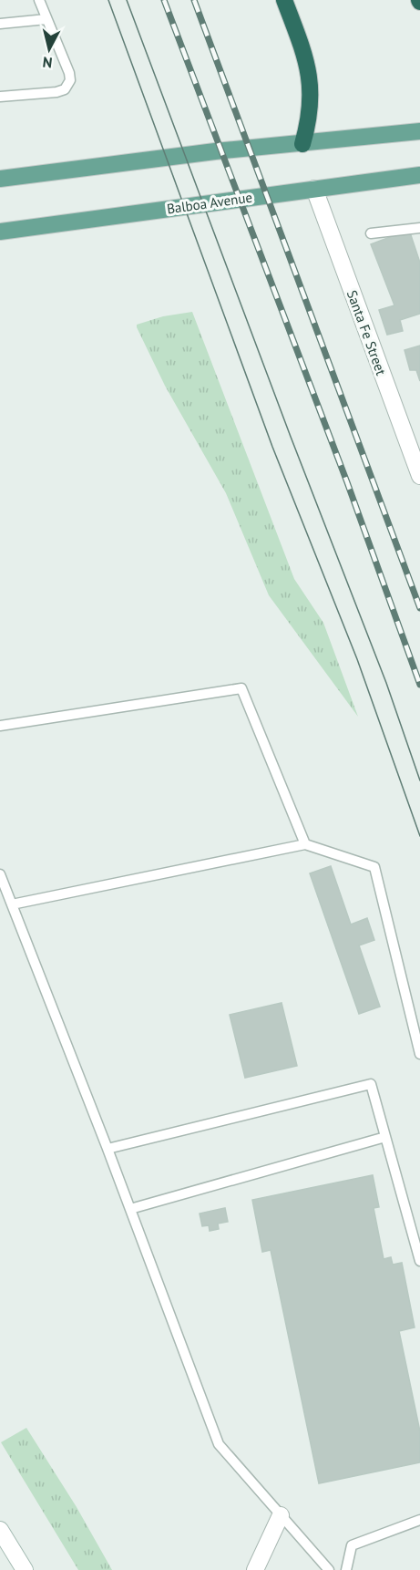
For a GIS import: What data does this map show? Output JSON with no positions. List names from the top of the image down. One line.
{"streets":{"main road":["Balboa Avenue"],"street":["Santa Fe Street"]},"crossings":[["Balboa Avenue","Santa Fe Street"]],"north":"bottom"}
